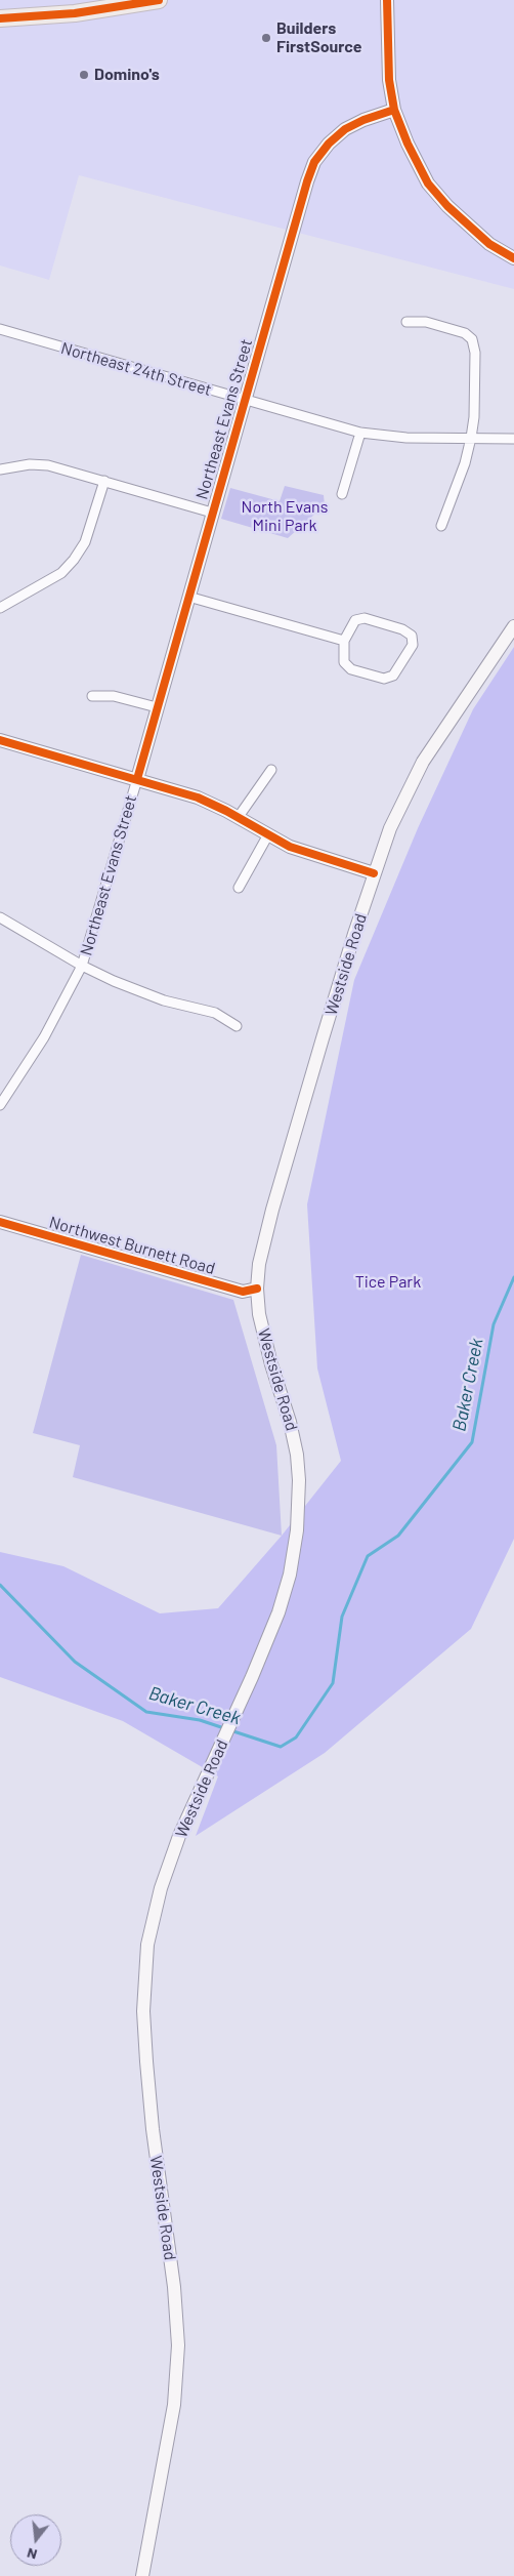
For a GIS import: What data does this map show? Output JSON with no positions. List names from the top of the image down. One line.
{"streets":{"main road":["Northeast Evans Street","Westside Road","Northwest Burnett Road"],"street":["Northeast 24th Street"]},"crossings":[["Northeast 24th Street","Northeast Evans Street"],["Westside Road","Northwest Burnett Road"]],"water":["Baker Creek"],"parks":["North Evans Mini Park","Tice Park"],"places":["Builders FirstSource","Domino's"],"north":"bottom"}
